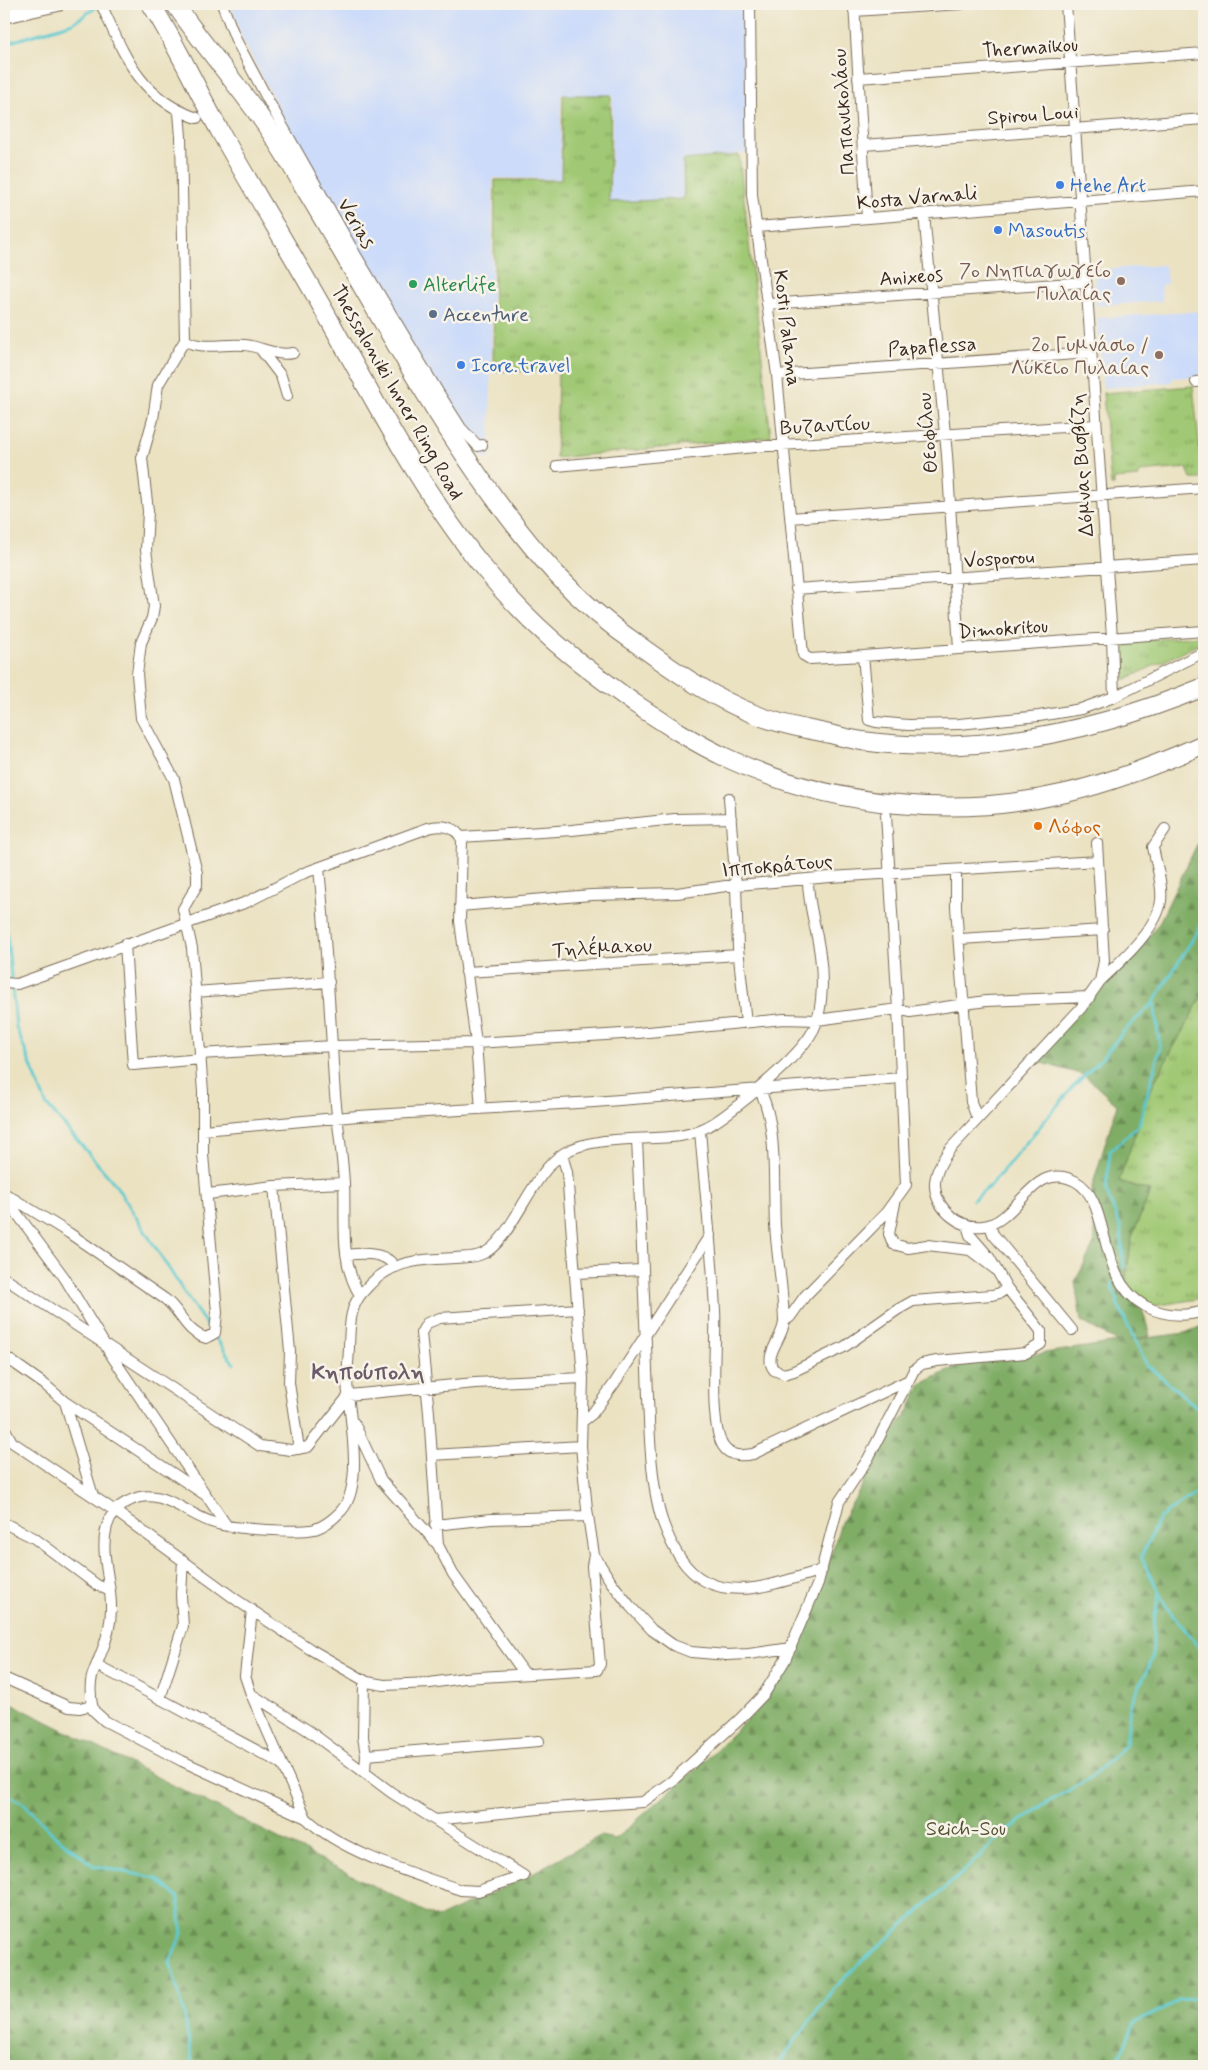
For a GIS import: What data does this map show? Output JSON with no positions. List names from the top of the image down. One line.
{"streets":{"highway":["Thessaloniki Inner Ring Road"],"street":["Thermaikou","Παπανικολάου","Spirou Loui","Kosta Varnali","Verias","Anixeos","Kosti Palama","Papaflessa","Βυζαντίου","Θεοφίλου","Δόμνας Βισβίζη","Vosporou","Dimokritou","Ιπποκράτους","Τηλέμαχου"]},"crossings":[["Thermaikou","Παπανικολάου"],["Thermaikou","Δόμνας Βισβίζη"],["Παπανικολάου","Spirou Loui"],["Παπανικολάου","Kosta Varnali"],["Spirou Loui","Δόμνας Βισβίζη"],["Kosta Varnali","Kosti Palama"],["Kosta Varnali","Θεοφίλου"],["Kosta Varnali","Δόμνας Βισβίζη"],["Anixeos","Kosti Palama"],["Anixeos","Θεοφίλου"],["Anixeos","Δόμνας Βισβίζη"],["Kosti Palama","Papaflessa"],["Kosti Palama","Βυζαντίου"],["Kosti Palama","Vosporou"],["Kosti Palama","Dimokritou"],["Papaflessa","Θεοφίλου"],["Papaflessa","Δόμνας Βισβίζη"],["Βυζαντίου","Θεοφίλου"],["Βυζαντίου","Δόμνας Βισβίζη"],["Θεοφίλου","Vosporou"],["Θεοφίλου","Dimokritou"],["Δόμνας Βισβίζη","Vosporou"],["Δόμνας Βισβίζη","Dimokritou"]],"districts":["Κηπούπολη"],"parks":["Seich-Sou"],"places":["Hehe Art","Masoutis","7ο Νηπιαγωγείο Πυλαίας","Alterlife","Accenture","2o Γυμνάσιο / Λύκειο Πυλαίας","Icore.travel","Λόφος"]}
